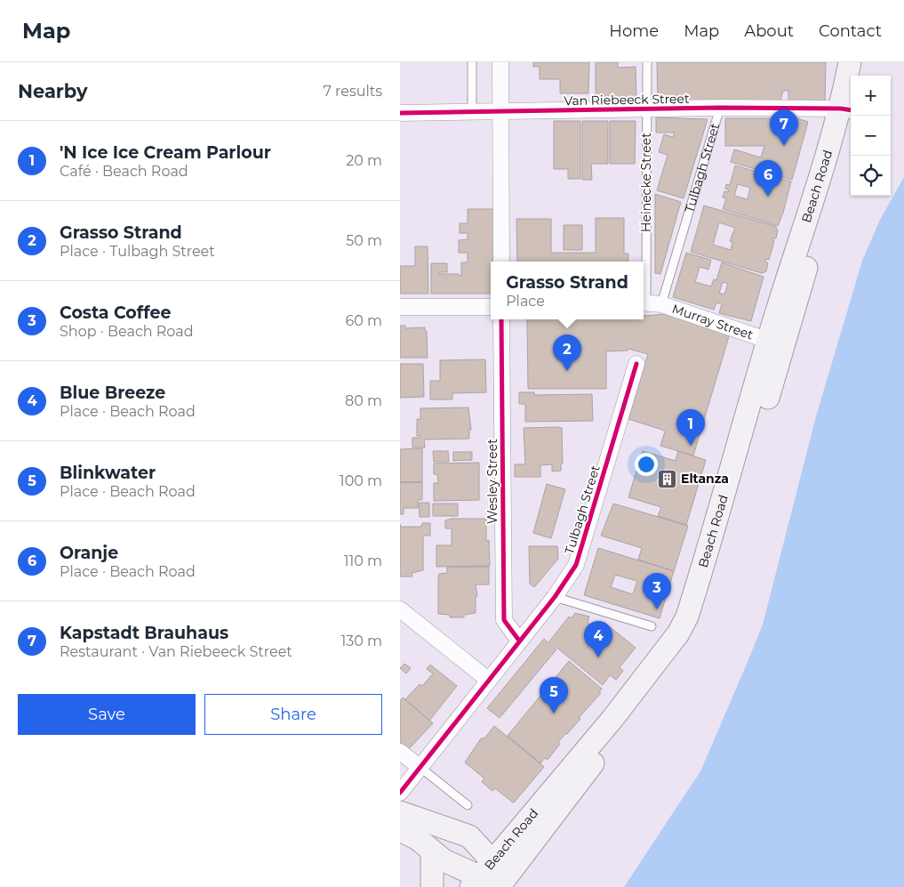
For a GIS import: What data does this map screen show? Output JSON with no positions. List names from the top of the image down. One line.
{"streets":{"main road":["Beach Road"],"street":["Van Riebeeck Street","Tulbagh Street","Murray Street","Wesley Street"],"lane":["Heinecke Street"]},"crossings":[["Van Riebeeck Street","Tulbagh Street"],["Van Riebeeck Street","Heinecke Street"],["Van Riebeeck Street","Beach Road"],["Tulbagh Street","Heinecke Street"],["Tulbagh Street","Murray Street"],["Tulbagh Street","Wesley Street"],["Heinecke Street","Murray Street"],["Beach Road","Murray Street"]],"places":{"building":["Eltanza"]},"page":{"header":"Map","nav":["Home","Map","About","Contact"],"heading":["Nearby","7 results"],"map_buttons":["+","−"],"pins":["7","6","2","1","3","4","5"],"list":[{"mark":"1","name":"'N Ice Ice Cream Parlour","note":"Café · Beach Road","value":"20 m"},{"mark":"2","name":"Grasso Strand","note":"Place · Tulbagh Street","value":"50 m"},{"mark":"3","name":"Costa Coffee","note":"Shop · Beach Road","value":"60 m"},{"mark":"4","name":"Blue Breeze","note":"Place · Beach Road","value":"80 m"},{"mark":"5","name":"Blinkwater","note":"Place · Beach Road","value":"100 m"},{"mark":"6","name":"Oranje","note":"Place · Beach Road","value":"110 m"},{"mark":"7","name":"Kapstadt Brauhaus","note":"Restaurant · Van Riebeeck Street","value":"130 m"}],"popup":["Grasso Strand","Place"],"buttons":["Save","Share"]}}
